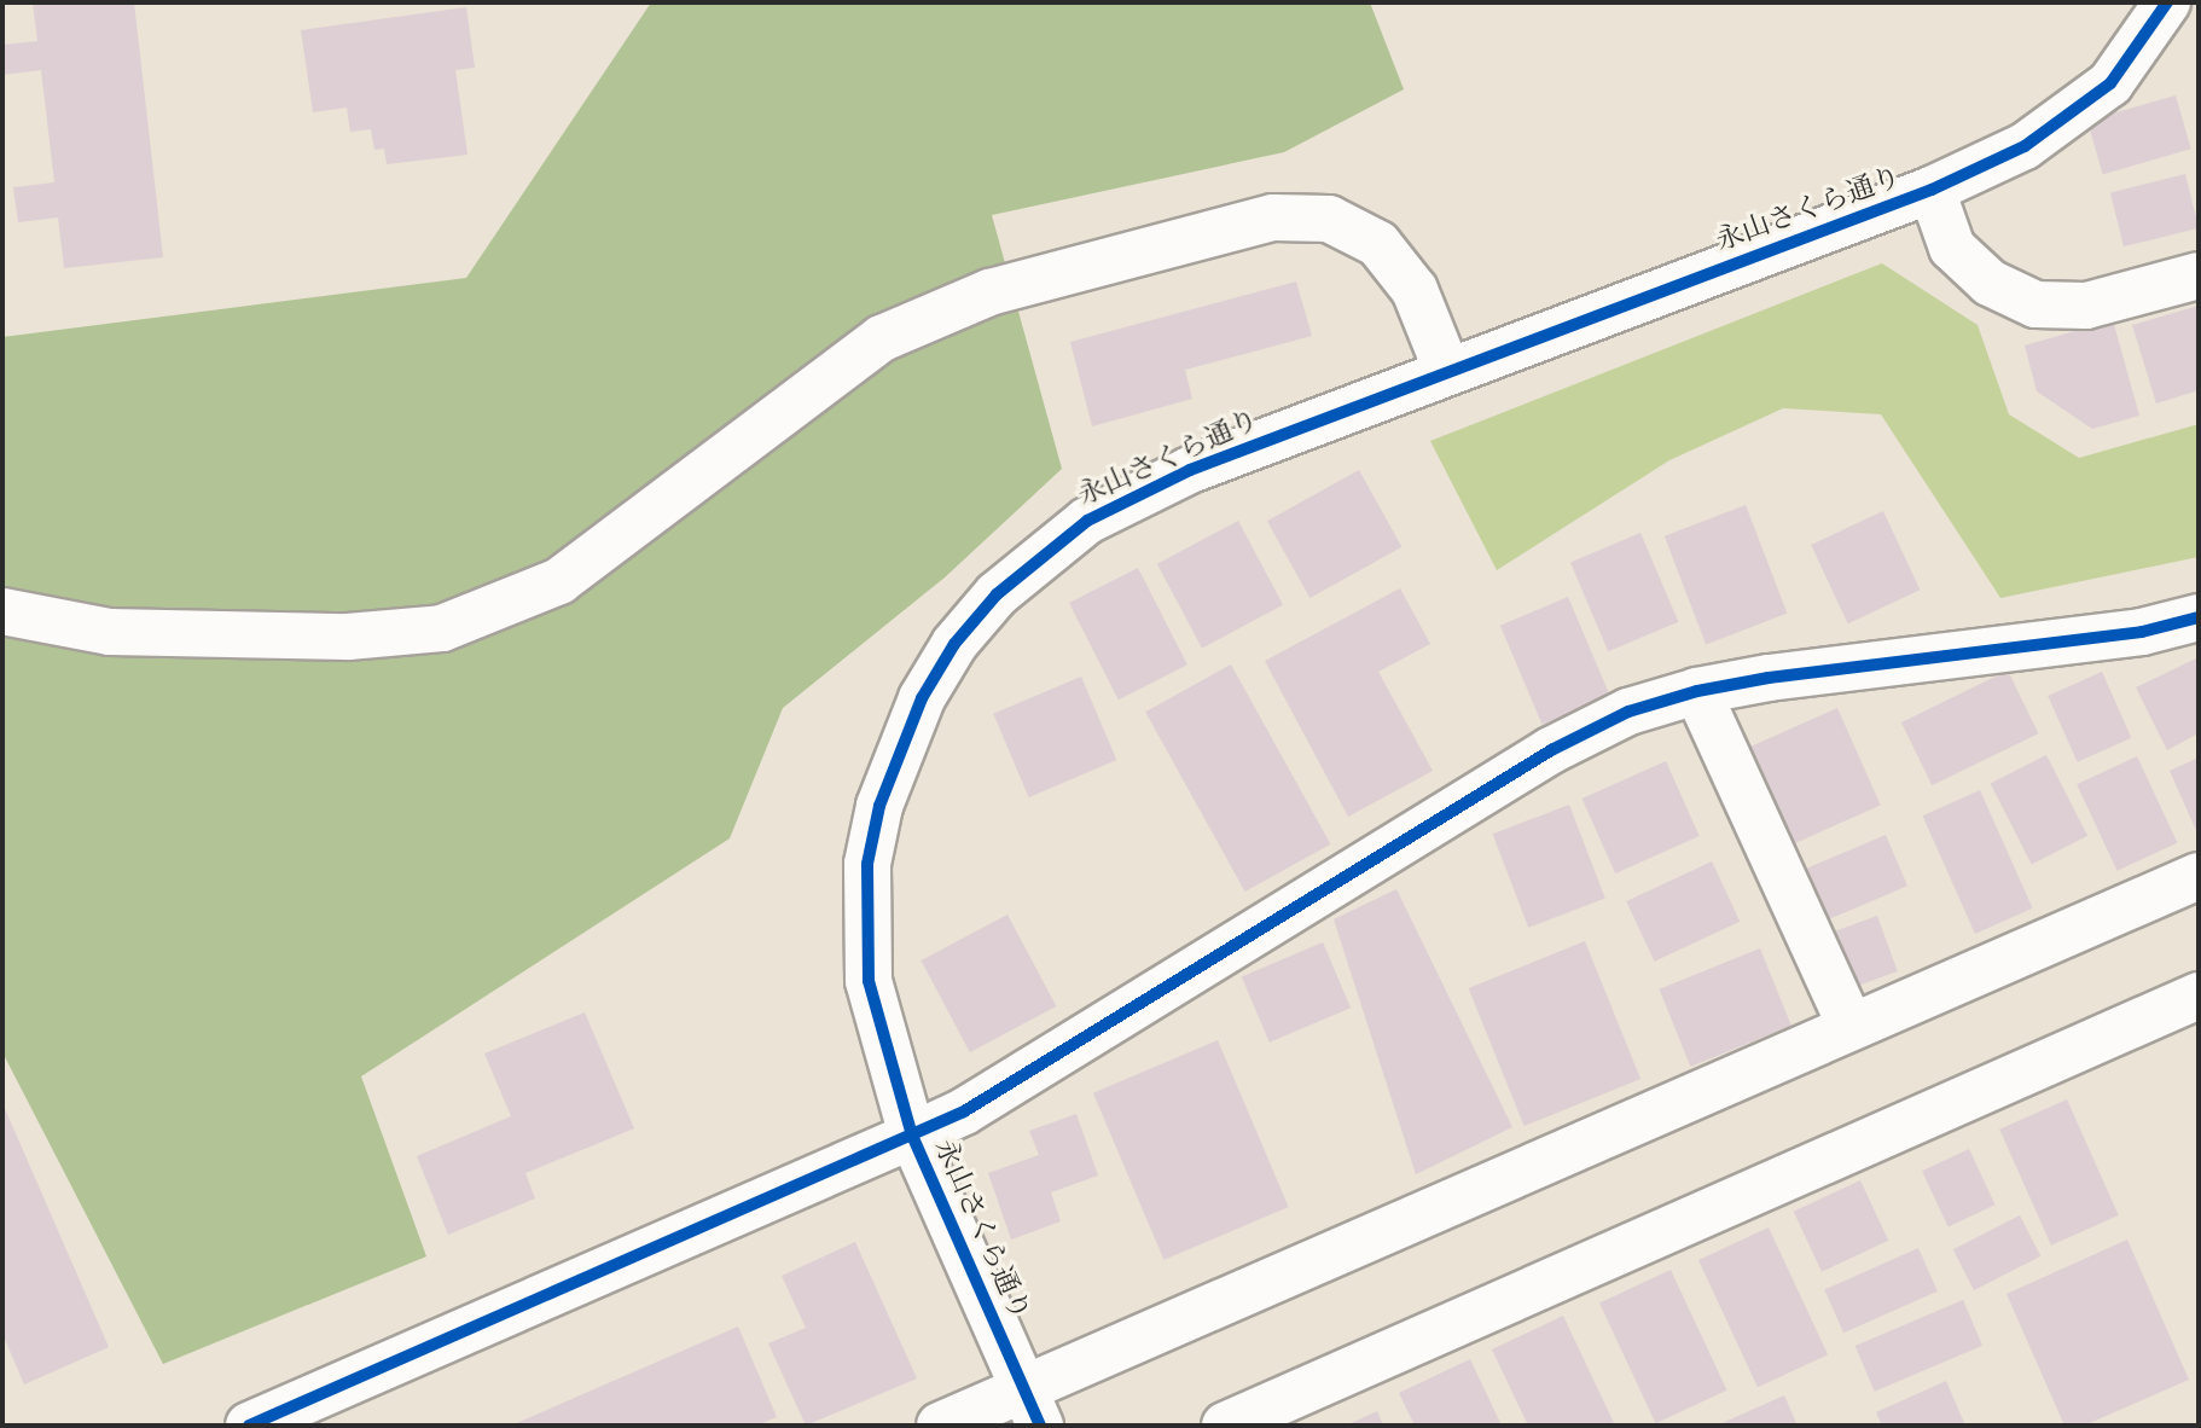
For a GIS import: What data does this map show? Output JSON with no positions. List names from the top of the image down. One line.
{"streets":{"street":["永山さくら通り"]}}
